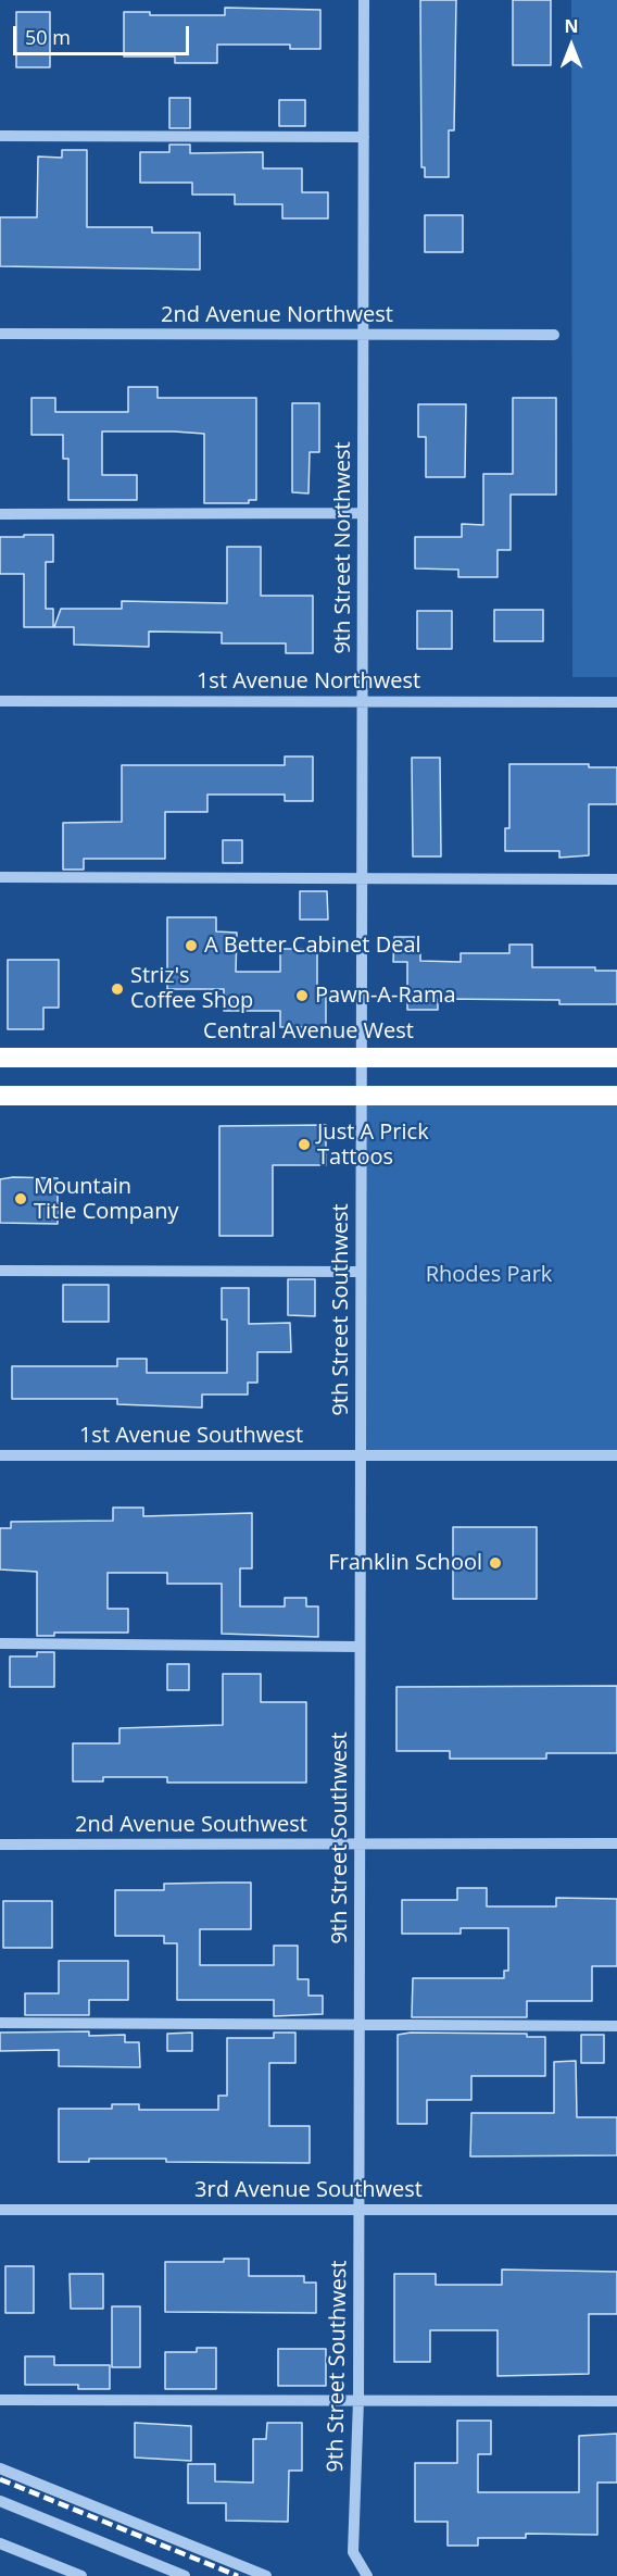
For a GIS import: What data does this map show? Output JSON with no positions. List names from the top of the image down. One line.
{"streets":{"highway":["Central Avenue West"],"street":["2nd Avenue Northwest","9th Street Northwest","1st Avenue Northwest","9th Street Southwest","1st Avenue Southwest","2nd Avenue Southwest","3rd Avenue Southwest"]},"crossings":[["2nd Avenue Northwest","9th Street Northwest"],["9th Street Northwest","1st Avenue Northwest"],["9th Street Northwest","Central Avenue West"],["9th Street Northwest","9th Street Southwest"],["9th Street Southwest","1st Avenue Southwest"],["9th Street Southwest","2nd Avenue Southwest"],["9th Street Southwest","3rd Avenue Southwest"]],"parks":["Rhodes Park"],"places":["A Better Cabinet Deal","Striz's Coffee Shop","Pawn-A-Rama","Just A Prick Tattoos","Mountain Title Company","Franklin School"],"scale_bar":"50 m","north":"top"}
